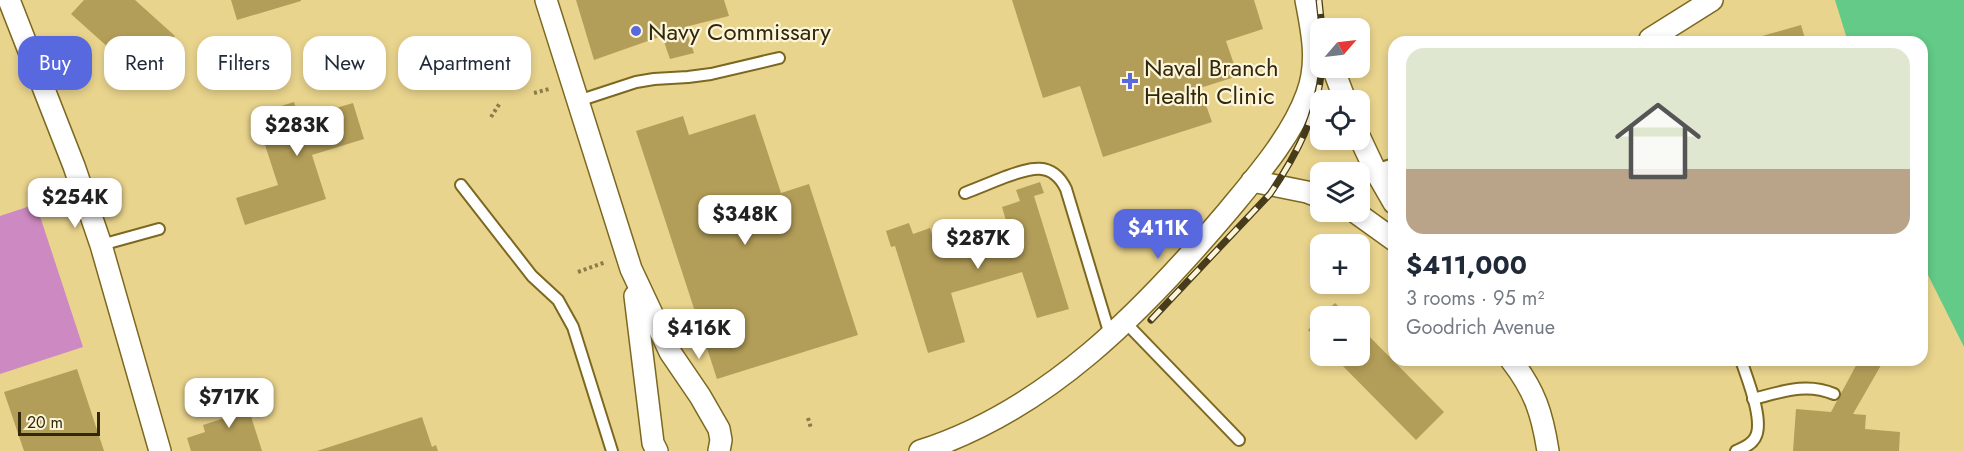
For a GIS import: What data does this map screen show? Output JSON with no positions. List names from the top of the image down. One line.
{"places":{"other":["Navy Commissary"],"health":["Naval Branch Health Clinic"]},"scale_bar":"20 m","north":"top right","page":{"map_buttons":["+","−"],"chip":["Buy","Rent","Filters","New","Apartment"],"list":[{"name":"$411,000","note":"3 rooms · 95 m² · Goodrich Avenue"}],"price":["$283K","$254K","$348K","$411K","$287K","$416K","$717K"],"scale":"20 m"}}
